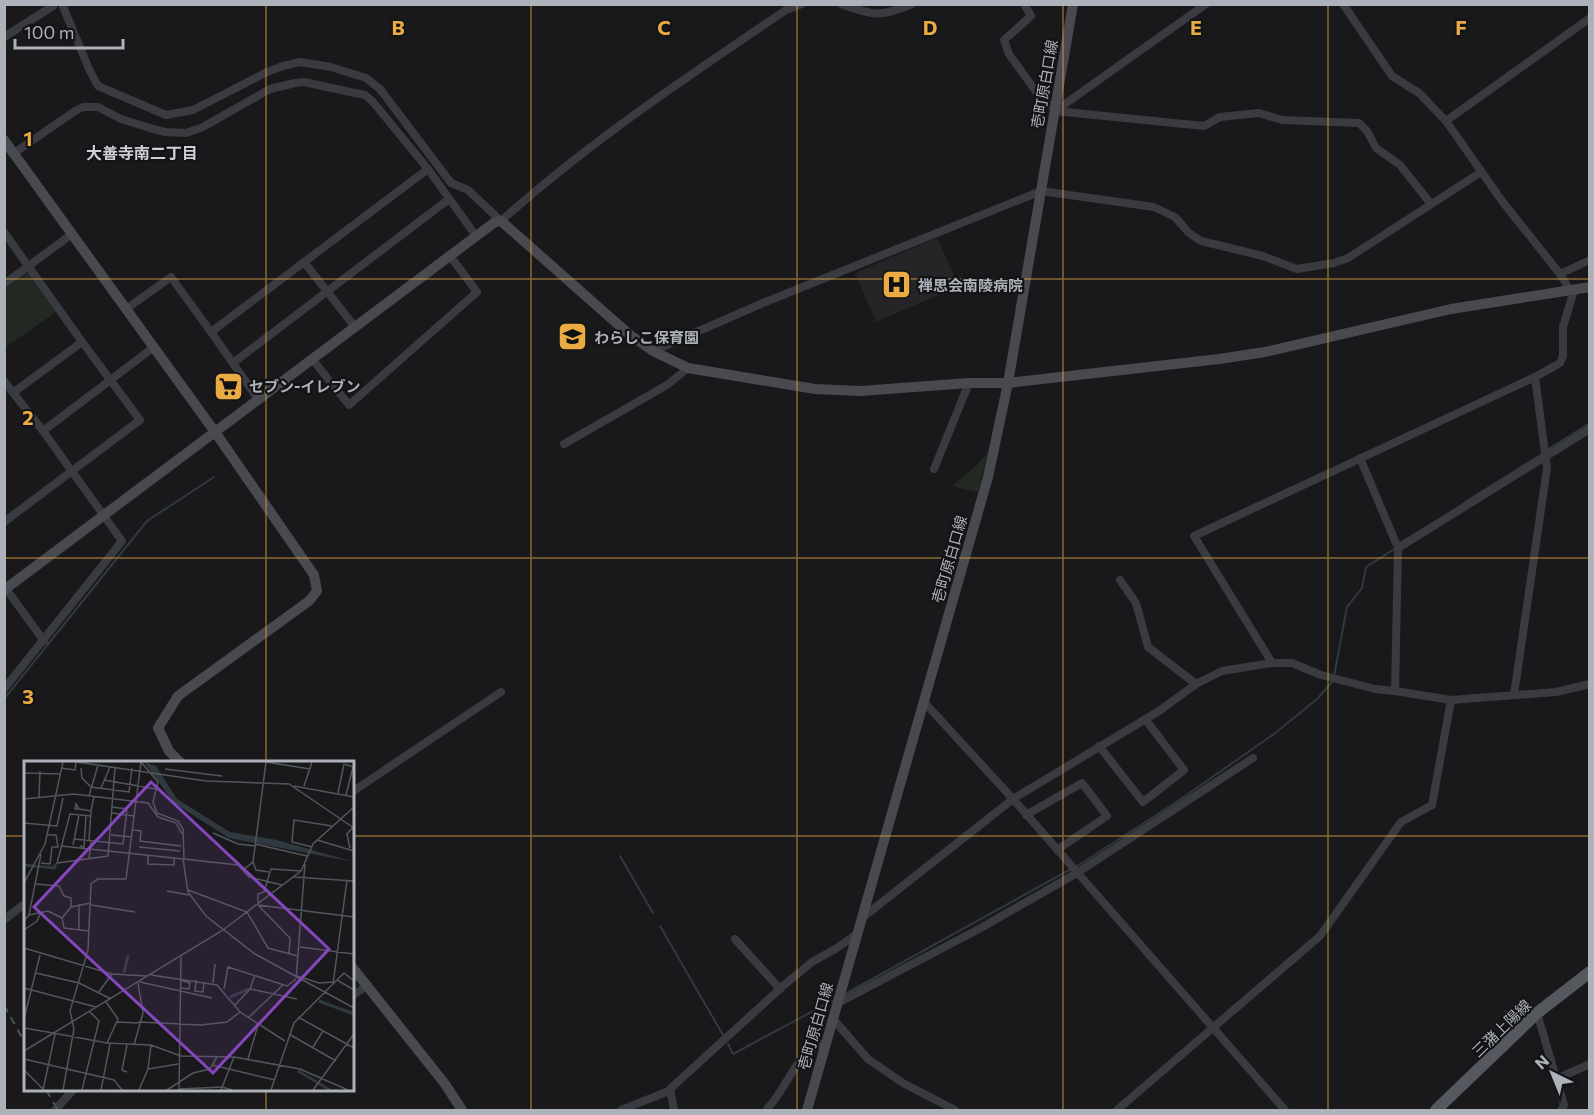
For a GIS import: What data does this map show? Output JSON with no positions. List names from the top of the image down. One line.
{"streets":{"main road":["三潴上陽線"],"street":["壱町原白口線"]},"districts":["大善寺南二丁目"],"places":{"hospital":["禅思会南陵病院"],"school or university":["わらしこ保育園"],"supermarket":["セブン-イレブン"]},"scale_bar":"100 m","north":"top left","grid":{"columns":["B","C","D","E","F"],"rows":["1","2","3"]}}
